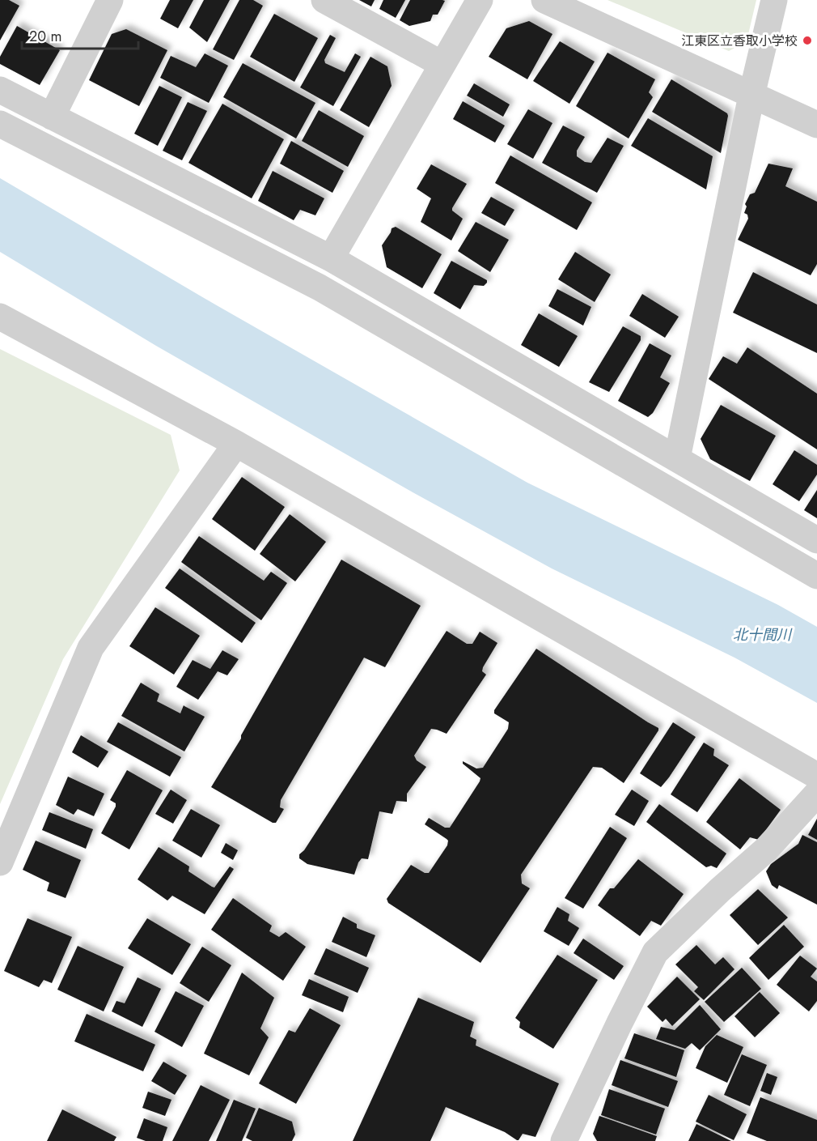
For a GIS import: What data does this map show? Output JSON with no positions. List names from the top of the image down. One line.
{"water":["北十間川"],"places":["江東区立香取小学校"],"scale_bar":"20 m"}
